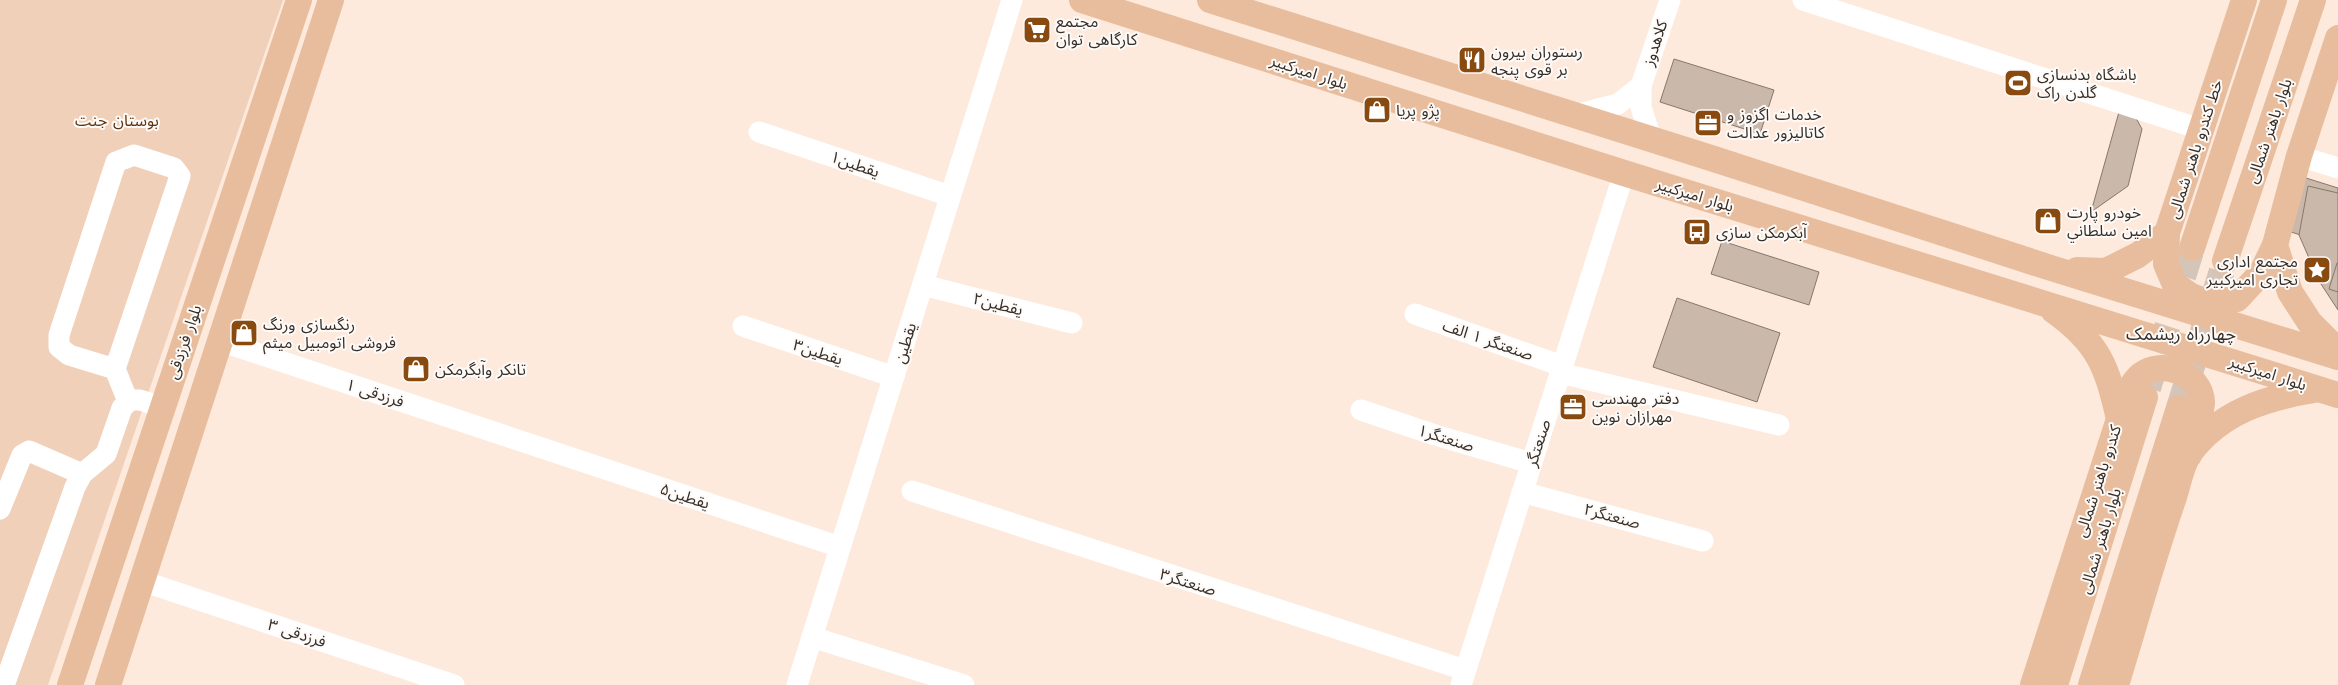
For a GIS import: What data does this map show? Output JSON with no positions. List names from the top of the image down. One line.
{"streets":{"main road":["بلوار امیرکبیر","بلوار باهنر شمالی","خط کندرو باهنر شمالی","بلوار فرزدقی","کندرو باهنر شمالی"],"street":["کلاهدوز","یقطین۱","یقطین۲","صنعتگر ۱ الف","یقطین","یقطین۳","فرزدقی ۱","صنعتگر۱","صنعتگر","یقطین۵","صنعتگر۲","صنعتگر۳","فرزدقی ۳"]},"crossings":[["بلوار امیرکبیر","صنعتگر"],["بلوار امیرکبیر","کندرو باهنر شمالی"],["یقطین۱","یقطین"],["یقطین۲","یقطین"],["صنعتگر ۱ الف","صنعتگر"],["بلوار فرزدقی","فرزدقی ۱"],["بلوار فرزدقی","فرزدقی ۳"],["یقطین","یقطین۳"],["یقطین","یقطین۵"],["فرزدقی ۱","یقطین۵"],["صنعتگر۱","صنعتگر"],["صنعتگر","صنعتگر۲"],["صنعتگر","صنعتگر۳"]],"districts":["چهارراه ریشمک"],"parks":["بوستان جنت"],"places":{"supermarket":["مجتمع کارگاهی توان"],"restaurant":["رستوران بیرون بر قوی پنجه"],"sports":["باشگاه بدنسازی گلدن راک"],"shop":["پژو پریا","خودرو پارت امين سلطاني","رنگسازی ورنگ فروشی اتومبیل میثم","تانکر وآبگرمکن"],"office":["خدمات اگزوز و کاتالیزور عدالت","دفتر مهندسی مهرازان نوین"],"bus stop":["آبکرمکن سازی"],"place":["مجتمع اداری تجاری امیرکبیر"]}}
